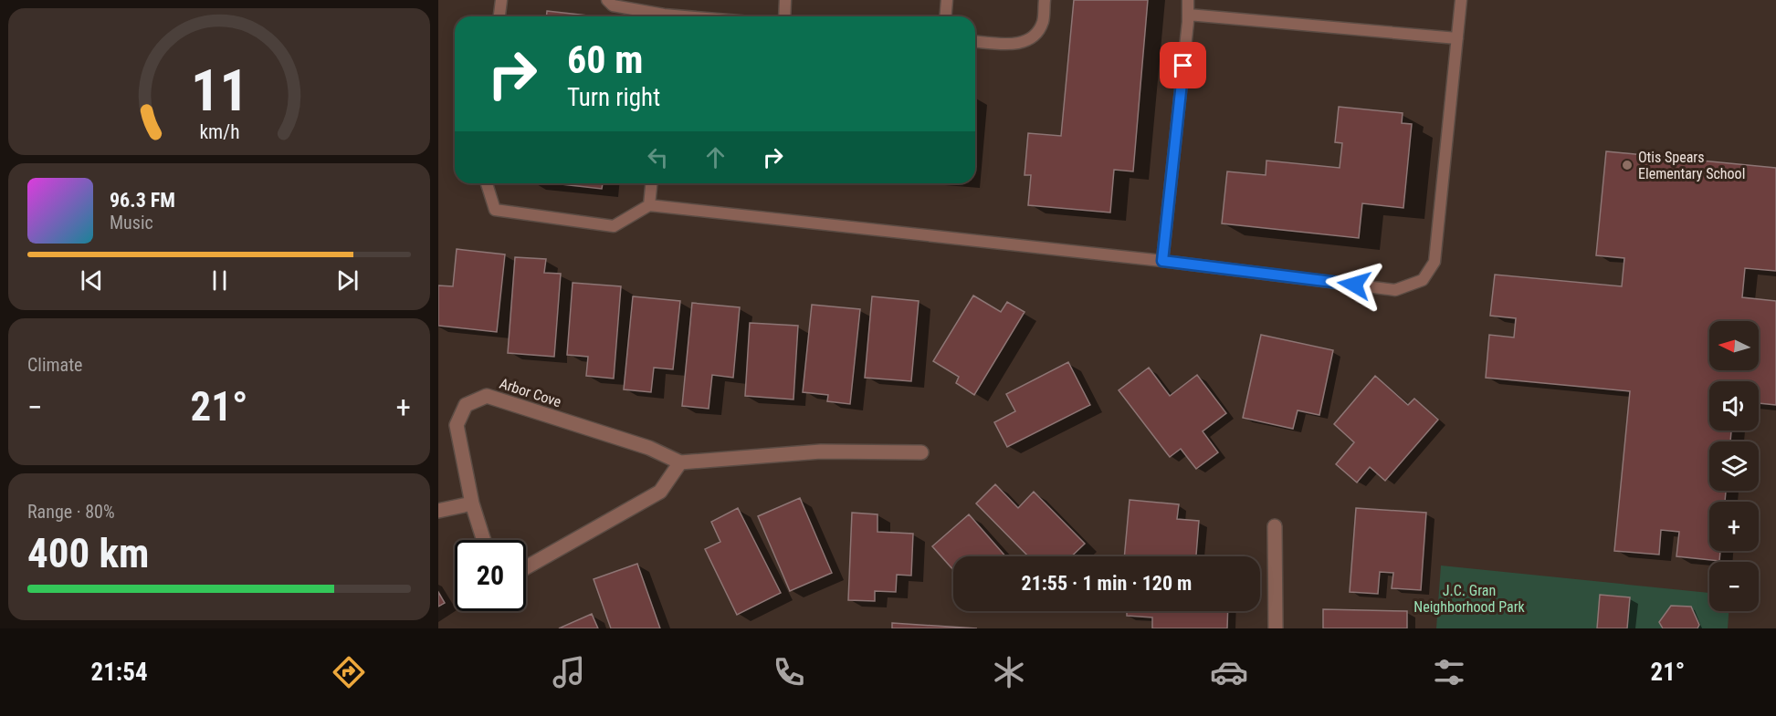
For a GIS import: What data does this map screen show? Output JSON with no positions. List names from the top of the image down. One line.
{"streets":{"street":["Arbor Cove"]},"parks":["J.C. Gran Neighborhood Park"],"places":["Otis Spears Elementary School"],"north":"left","page":{"turn":["60 m","Turn right"],"song":["96.3 FM","Music"],"tile":["Climate",["Range · 80%","400 km"]],"map_buttons":["+","−"],"heat":["−","21°","+"],"limit":"20","trip":"21:55 · 1 min · 120 m","tabs":["21:54","21°"],"gauge":["11","km/h"]}}
